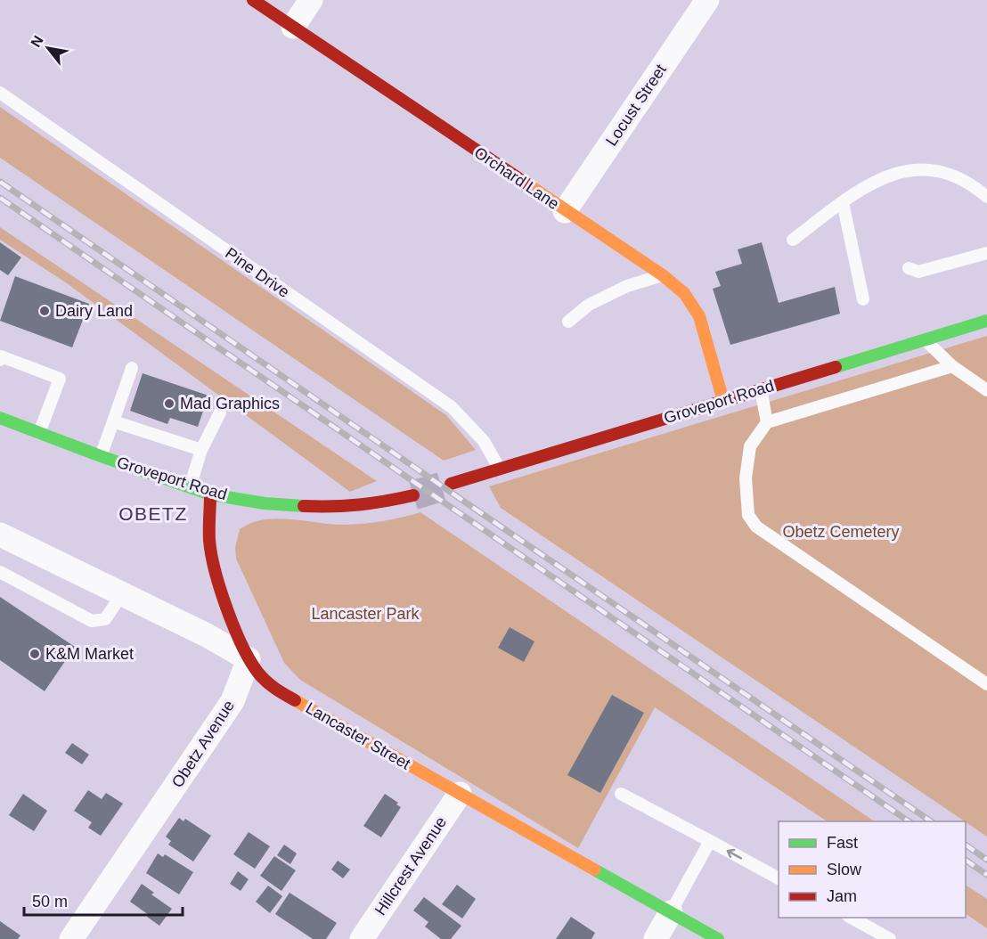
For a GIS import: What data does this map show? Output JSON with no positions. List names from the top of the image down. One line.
{"streets":{"street":["Locust Street","Orchard Lane","Groveport Road","Lancaster Street","Obetz Avenue","Hillcrest Avenue"],"lane":["Pine Drive"]},"crossings":[["Locust Street","Orchard Lane"],["Orchard Lane","Groveport Road"],["Pine Drive","Groveport Road"],["Lancaster Street","Obetz Avenue"],["Lancaster Street","Hillcrest Avenue"]],"districts":["OBETZ"],"parks":["Obetz Cemetery","Lancaster Park"],"places":["Dairy Land","Mad Graphics","K&M Market"],"legend":["Fast","Slow","Jam"],"scale_bar":"50 m","north":"top left"}
